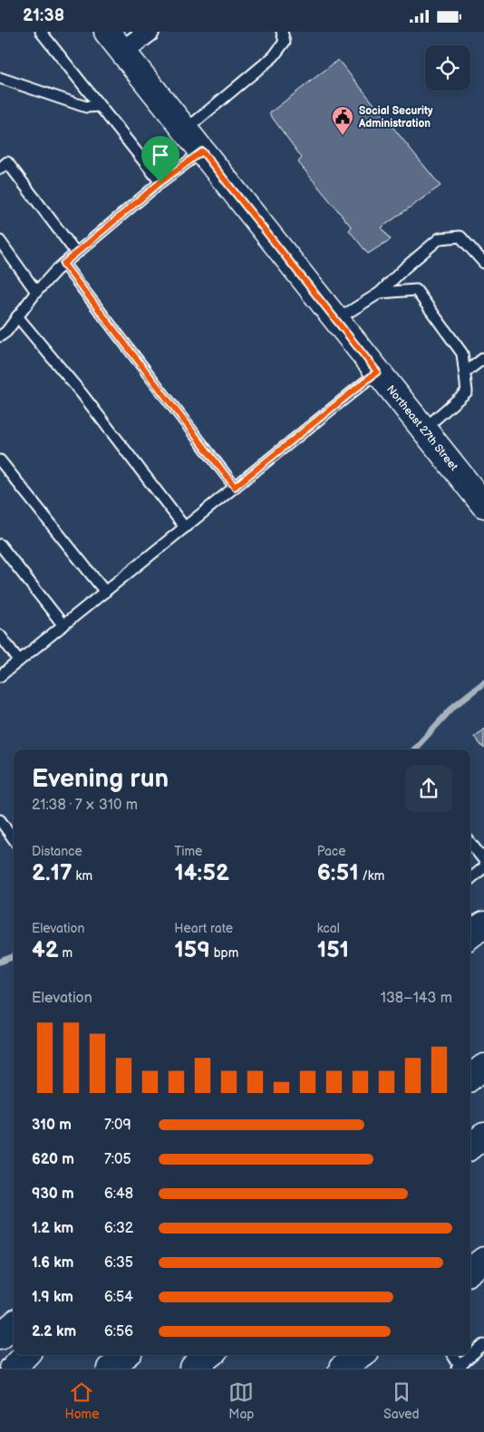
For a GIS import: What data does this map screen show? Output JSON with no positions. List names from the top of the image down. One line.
{"streets":{"main road":["Northeast 27th Street"]},"places":{"public building":["Social Security Administration"]},"page":{"status":"21:38","heading":["Evening run","21:38 · 7 × 310 m"],"stats":[["Distance","2.17 km"],["Time","14:52"],["Pace","6:51 /km"],["Elevation","42 m"],["Heart rate","159 bpm"],["kcal","151"]],"chart":["Elevation","138–143 m"],"list":[{"name":"310 m","note":"7:09"},{"name":"620 m","note":"7:05"},{"name":"930 m","note":"6:48"},{"name":"1.2 km","note":"6:32"},{"name":"1.6 km","note":"6:35"},{"name":"1.9 km","note":"6:54"},{"name":"2.2 km","note":"6:56"}],"tabs":["Home","Map","Saved"]}}
